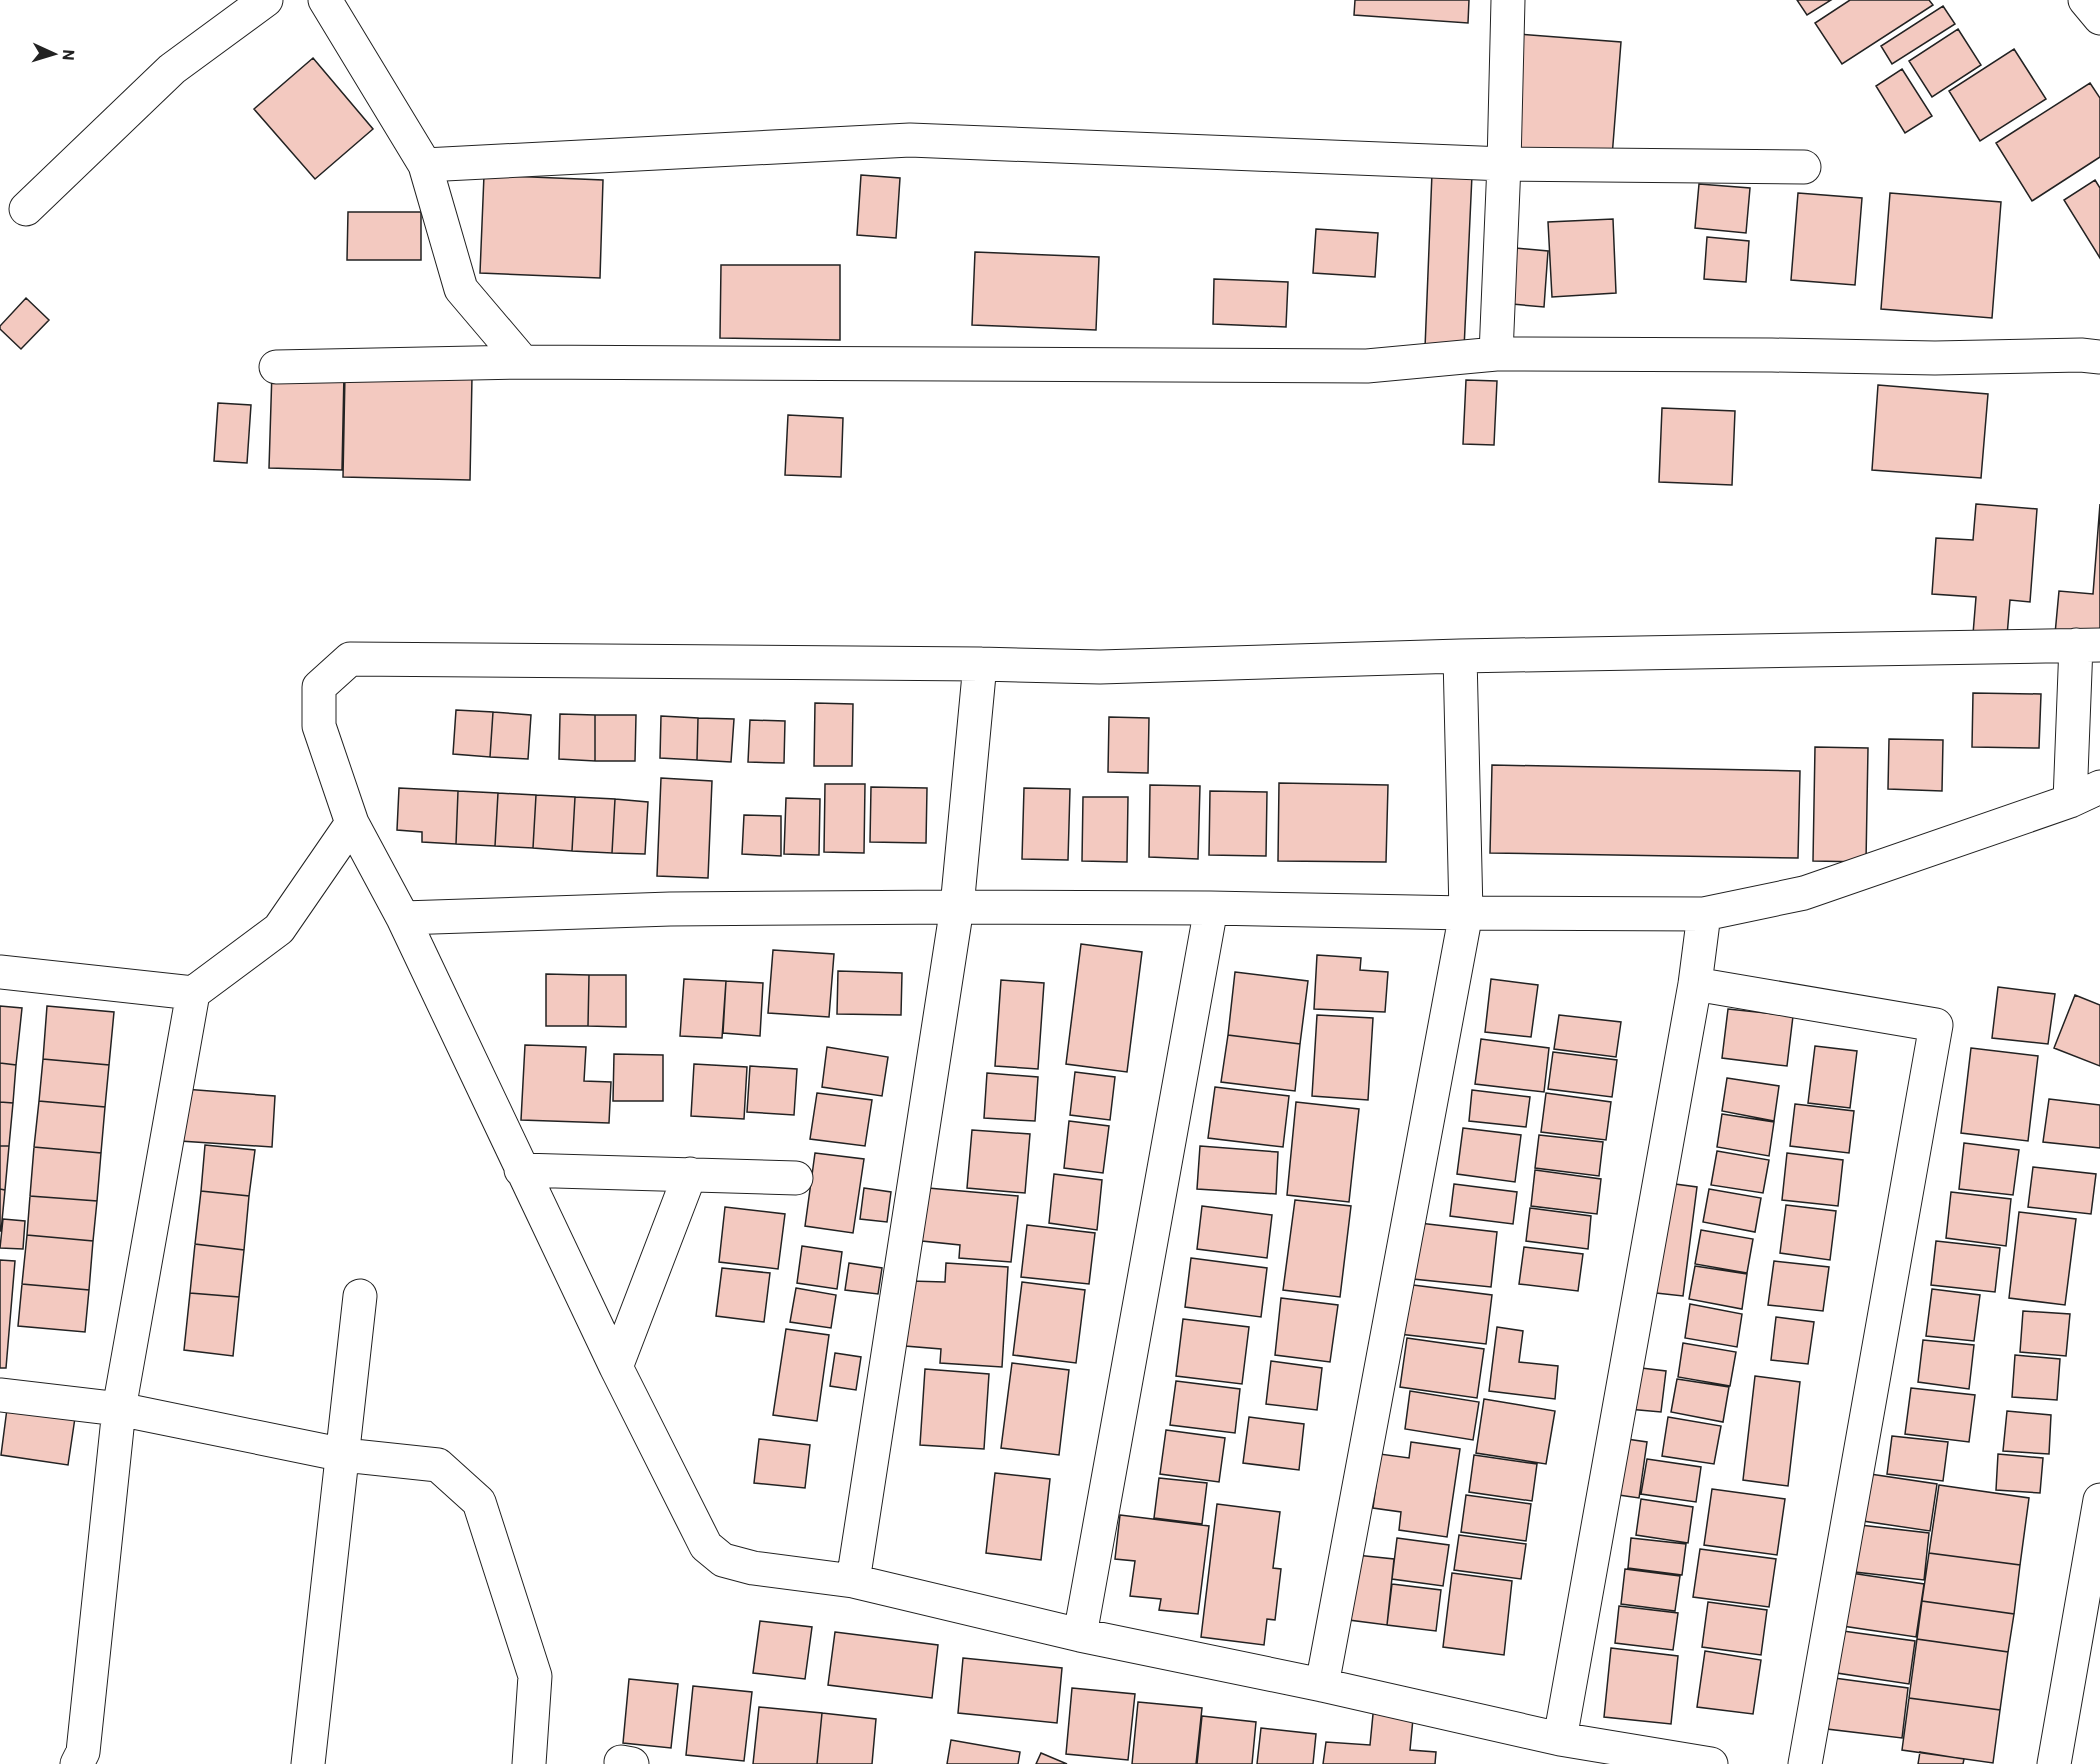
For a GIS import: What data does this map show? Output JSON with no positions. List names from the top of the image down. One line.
{"north":"right"}
